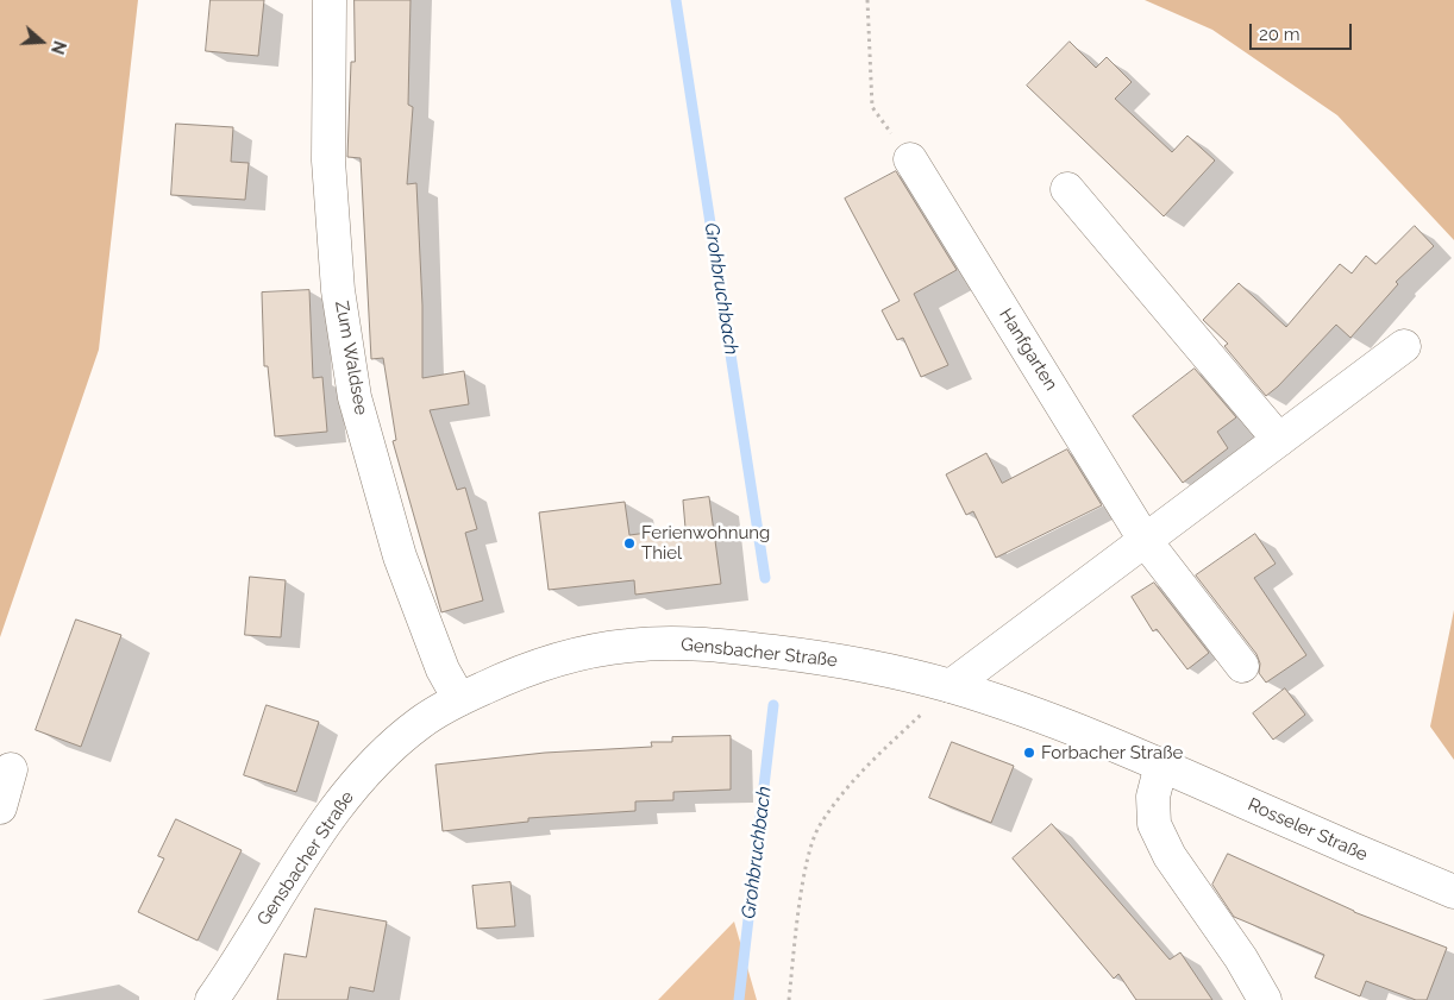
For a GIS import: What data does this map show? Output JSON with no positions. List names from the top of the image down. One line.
{"streets":{"street":["Hanfgarten","Zum Waldsee","Gensbacher Straße","Rosseler Straße"]},"crossings":[["Zum Waldsee","Gensbacher Straße"],["Gensbacher Straße","Rosseler Straße"]],"water":["Grohbruchbach"],"places":["Ferienwohnung Thiel","Forbacher Straße"],"scale_bar":"20 m","north":"right"}
